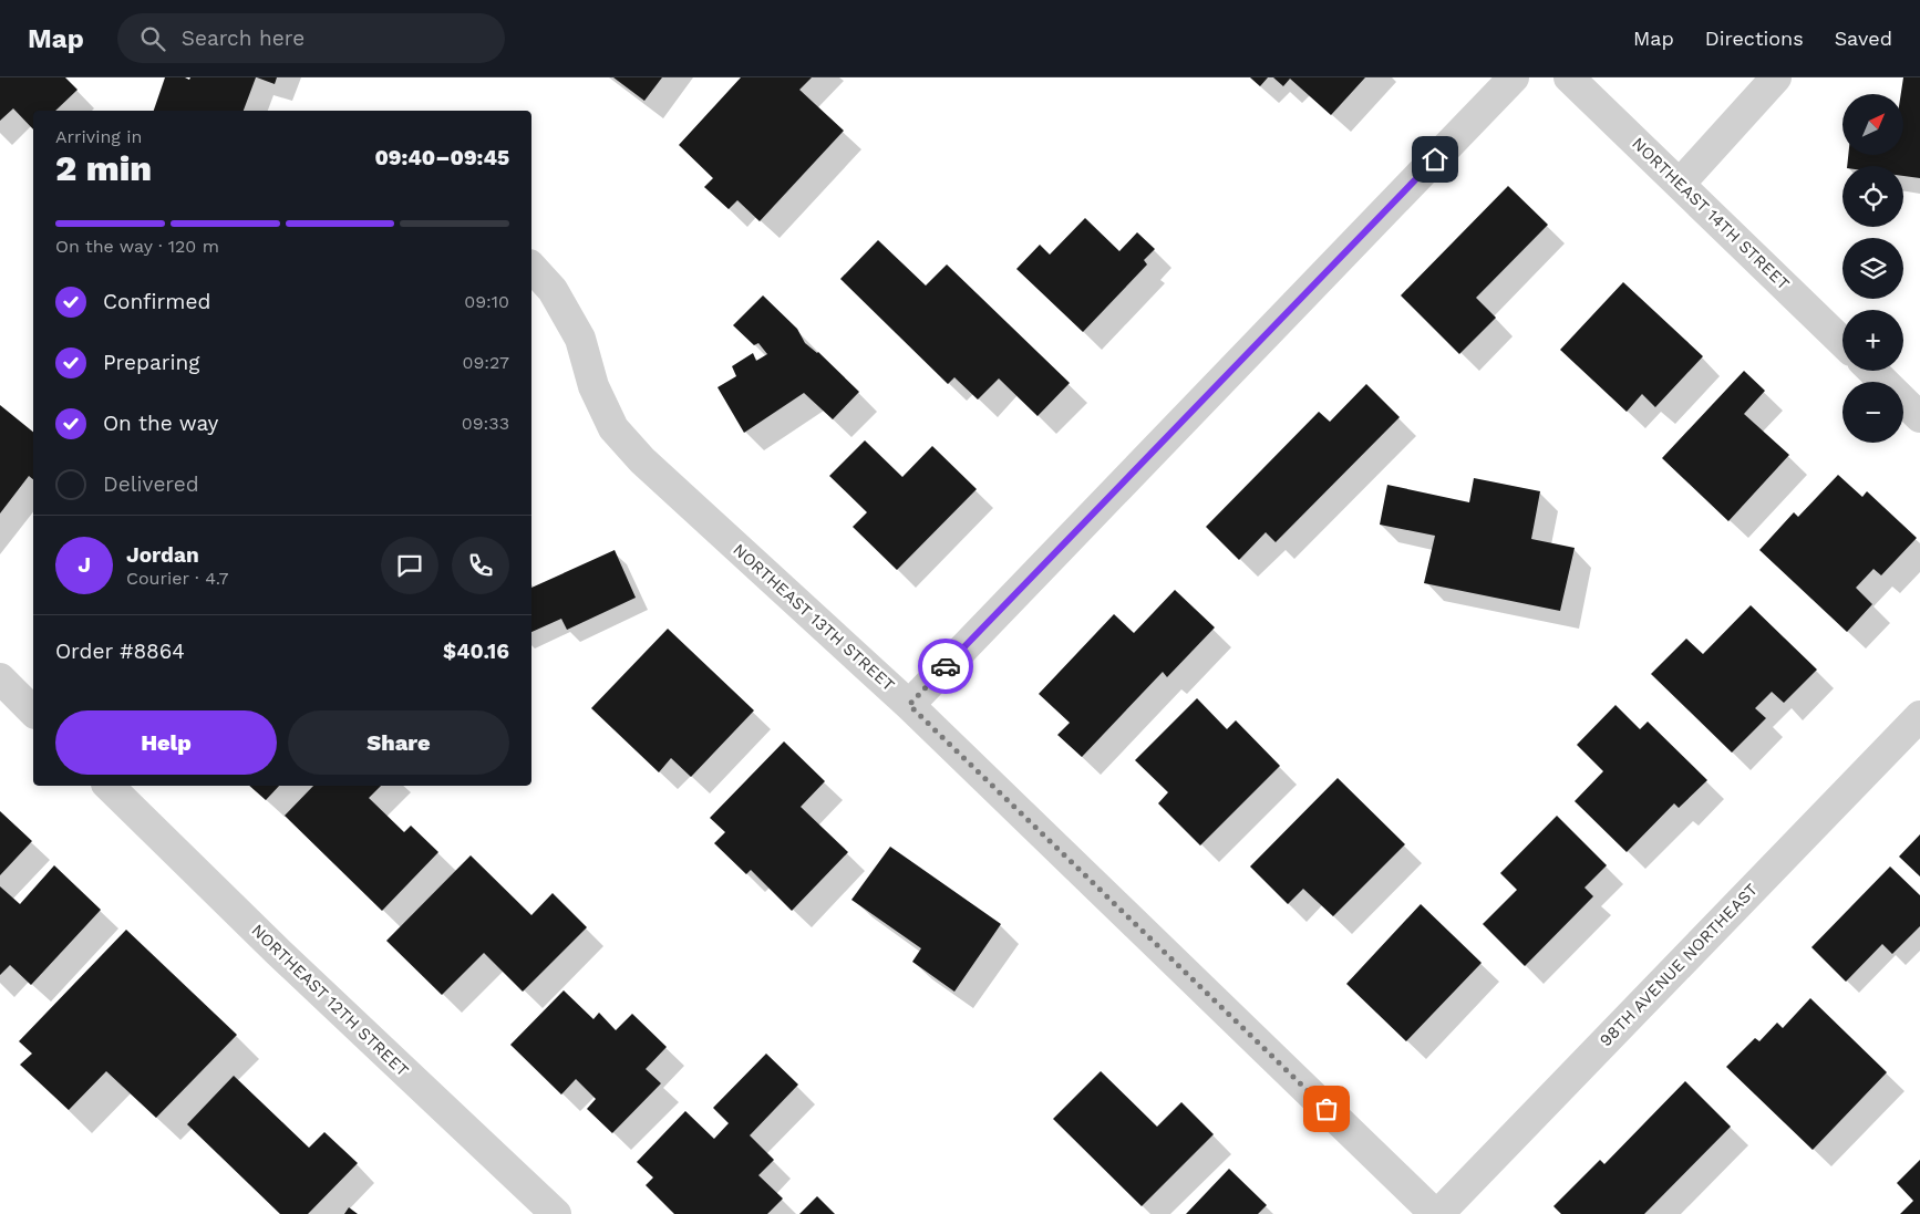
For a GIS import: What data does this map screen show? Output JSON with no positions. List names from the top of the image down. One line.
{"streets":{"street":["NORTHEAST 14TH STREET","NORTHEAST 13TH STREET","98TH AVENUE NORTHEAST","NORTHEAST 12TH STREET"]},"crossings":[["NORTHEAST 13TH STREET","98TH AVENUE NORTHEAST"]],"north":"top right","page":{"header":"Map","search":"Search here","nav":["Map","Directions","Saved"],"map_buttons":["+","−"],"heading":["2 min","Arriving in","09:40–09:45"],"panel":["Jordan","Courier · 4.7","Order #8864","$40.16"],"bar":"On the way · 120 m","list":[["Confirmed","09:10"],["Preparing","09:27"],["On the way","09:33"],"Delivered"],"round":"J","buttons":["Help","Share"]}}
